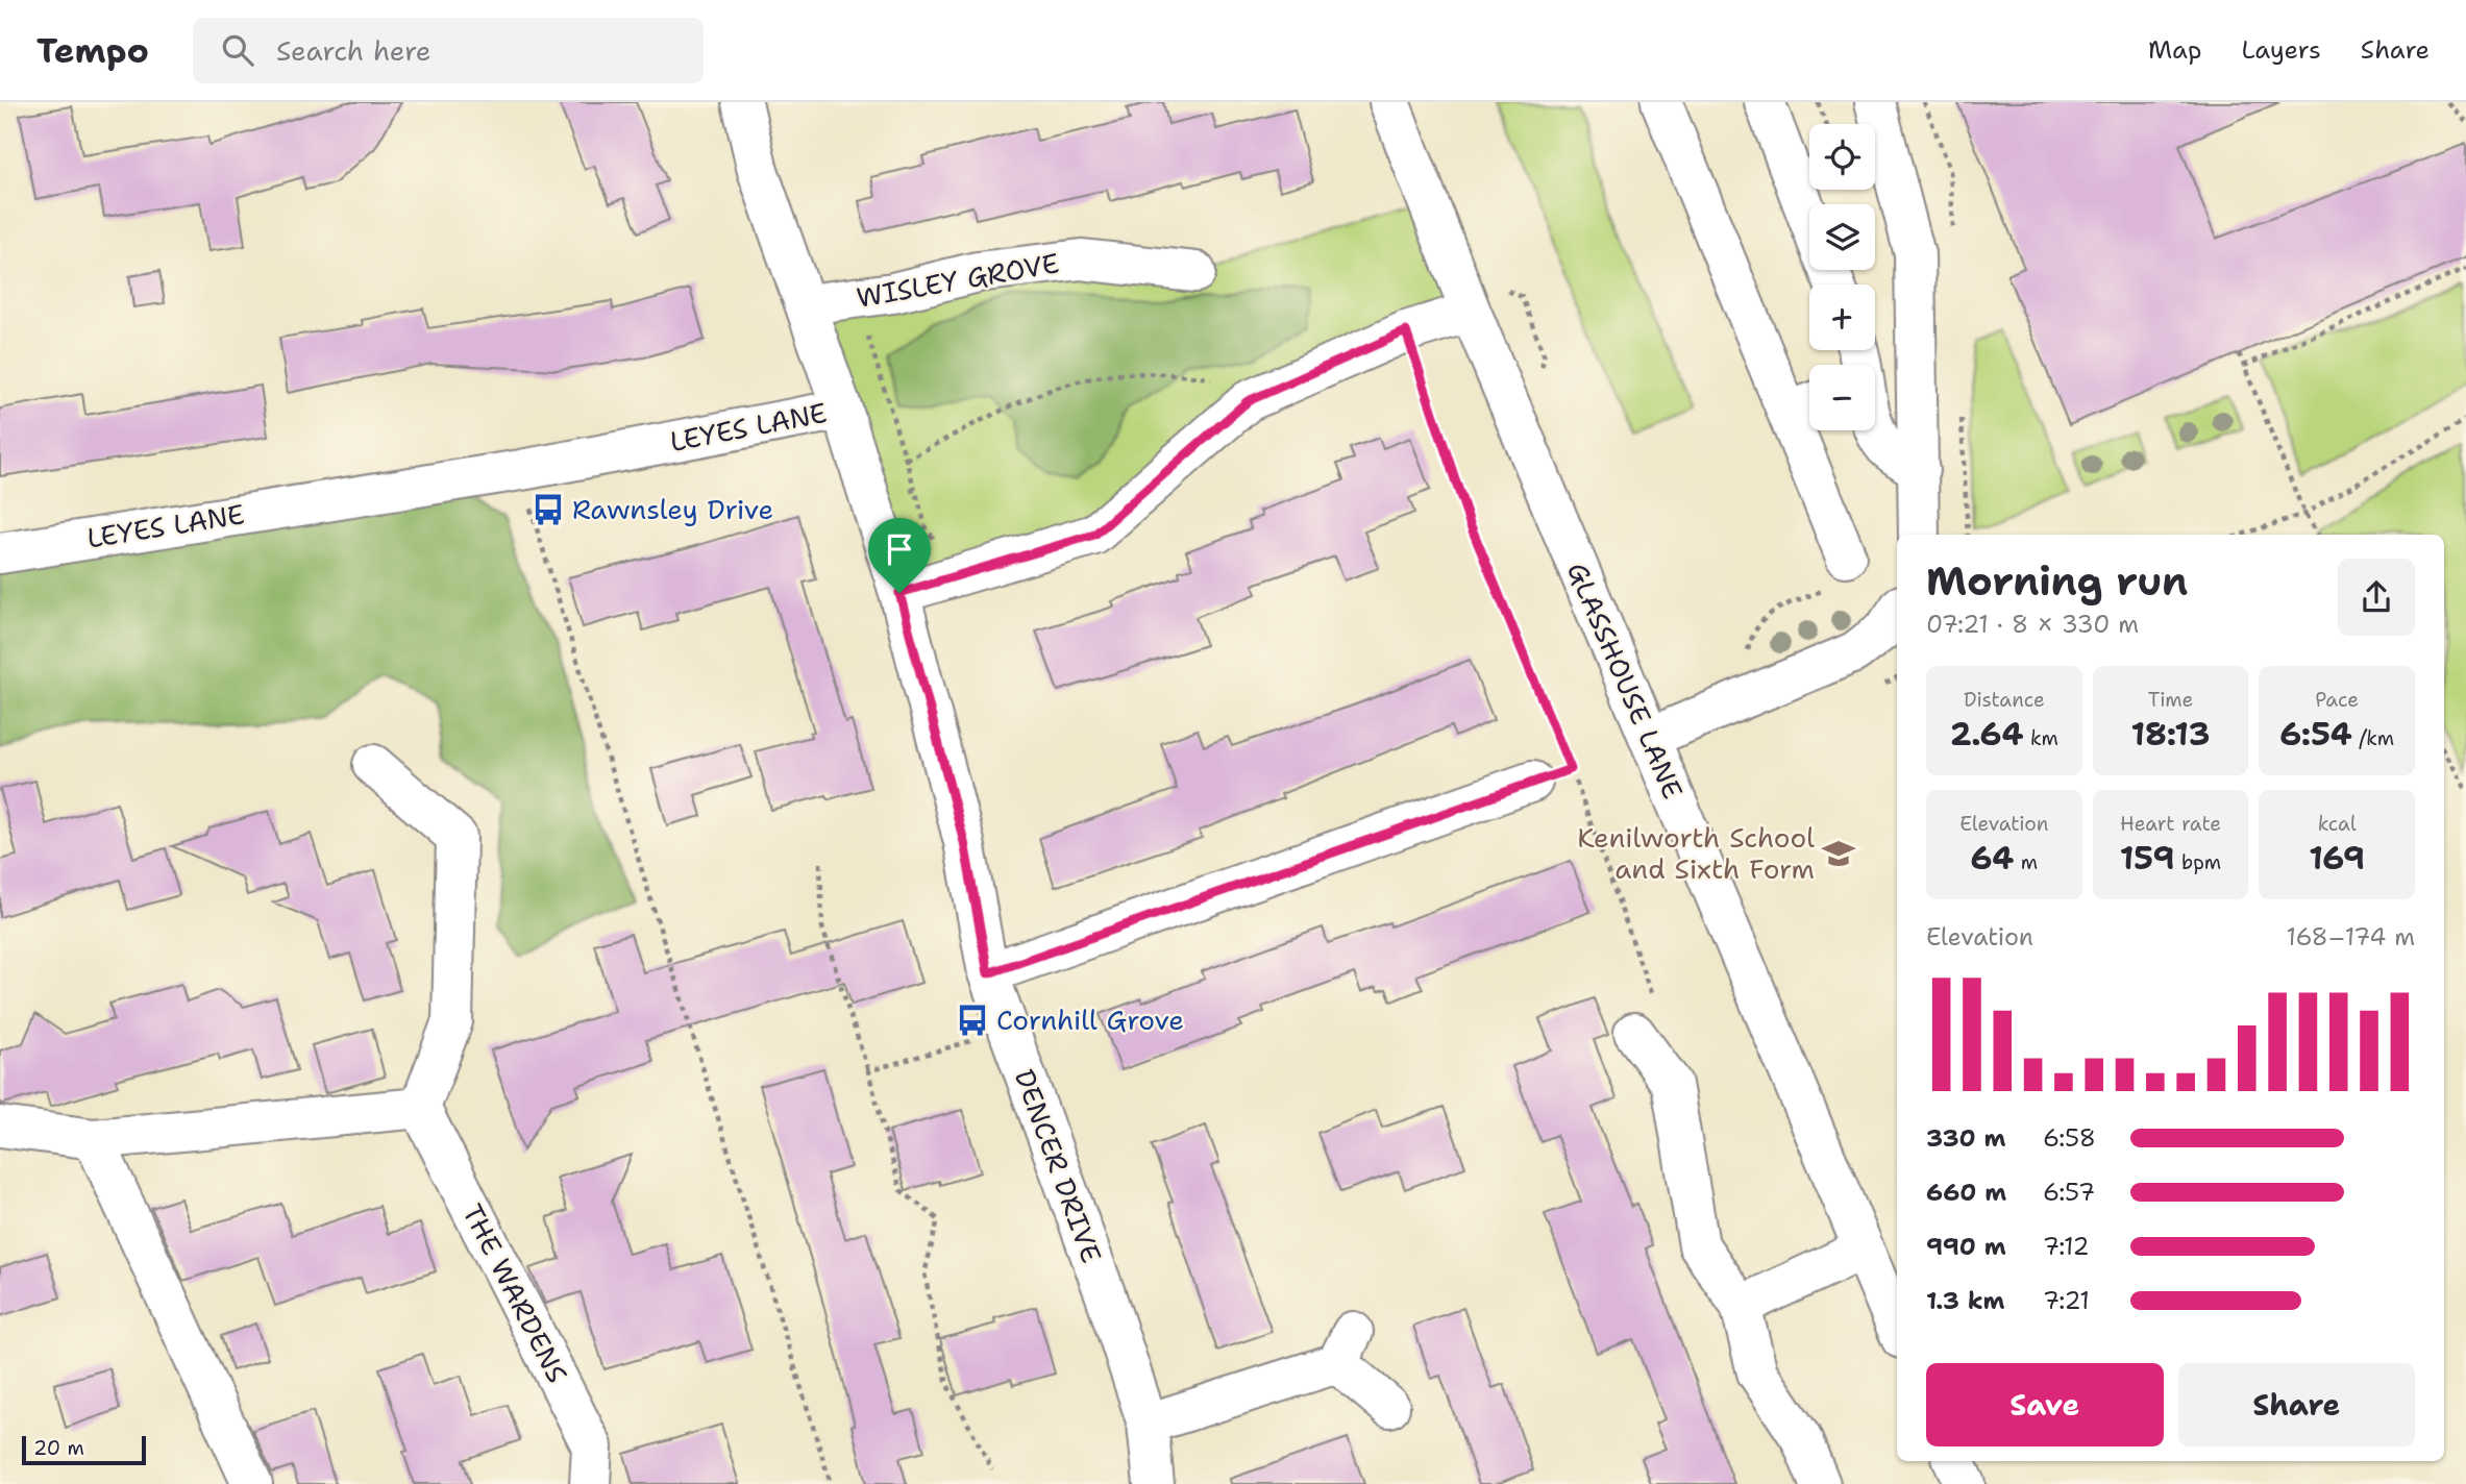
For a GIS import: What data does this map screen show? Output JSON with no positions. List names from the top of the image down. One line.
{"streets":{"street":["WISLEY GROVE","LEYES LANE","GLASSHOUSE LANE","DENCER DRIVE","THE WARDENS"]},"crossings":[["LEYES LANE","DENCER DRIVE"]],"places":{"bus stop":["Rawnsley Drive","Cornhill Grove"],"school or university":["Kenilworth School and Sixth Form"]},"scale_bar":"20 m","page":{"header":"Tempo","search":"Search here","nav":["Map","Layers","Share"],"map_buttons":["+","−"],"heading":["Morning run","07:21 · 8 × 330 m"],"stats":[["Distance","2.64 km"],["Time","18:13"],["Pace","6:54 /km"],["Elevation","64 m"],["Heart rate","159 bpm"],["kcal","169"]],"chart":["Elevation","168–174 m"],"list":[{"name":"330 m","note":"6:58"},{"name":"660 m","note":"6:57"},{"name":"990 m","note":"7:12"},{"name":"1.3 km","note":"7:21"}],"buttons":["Save","Share"],"scale":"20 m"}}
